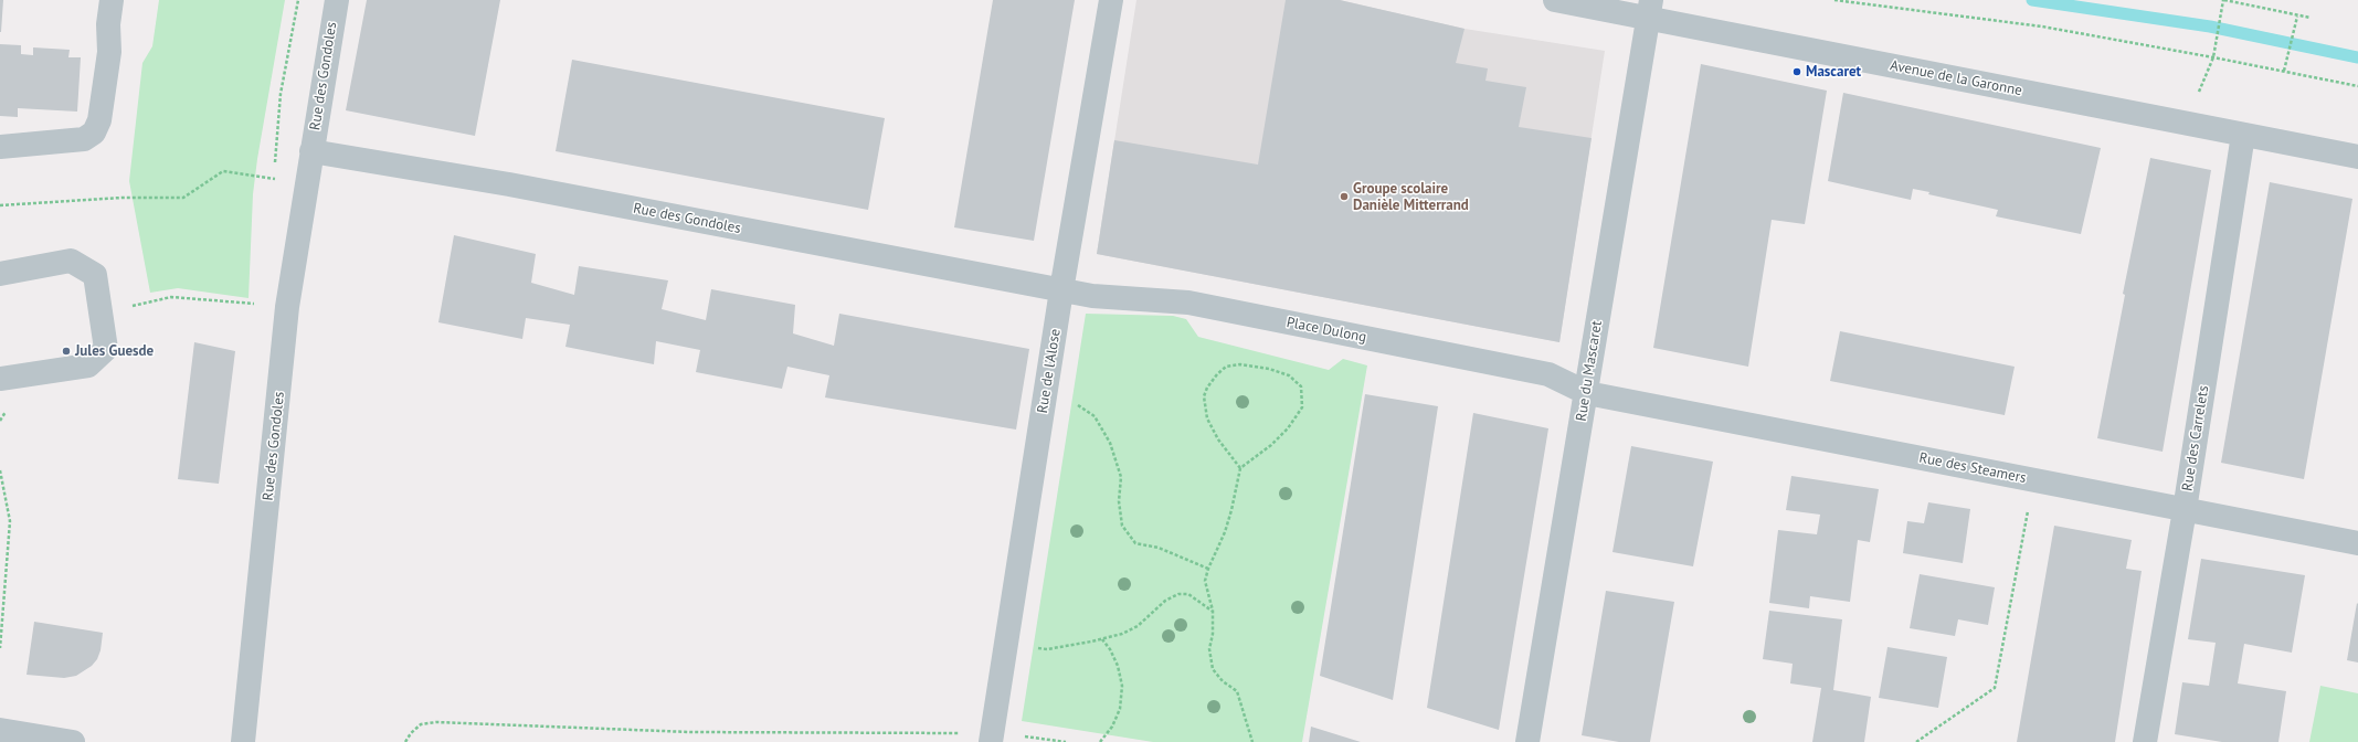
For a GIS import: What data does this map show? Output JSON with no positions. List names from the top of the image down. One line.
{"streets":{"street":["Rue des Gondoles","Avenue de la Garonne","Place Dulong","Rue de l'Alose","Rue du Mascaret","Rue des Carrelets","Rue des Steamers"]},"crossings":[["Rue des Gondoles","Place Dulong"],["Rue des Gondoles","Rue de l'Alose"],["Avenue de la Garonne","Rue du Mascaret"],["Avenue de la Garonne","Rue des Carrelets"],["Place Dulong","Rue de l'Alose"],["Place Dulong","Rue du Mascaret"],["Place Dulong","Rue des Steamers"],["Rue du Mascaret","Rue des Steamers"],["Rue des Carrelets","Rue des Steamers"]],"places":["Mascaret","Groupe scolaire Danièle Mitterrand","Jules Guesde"]}
